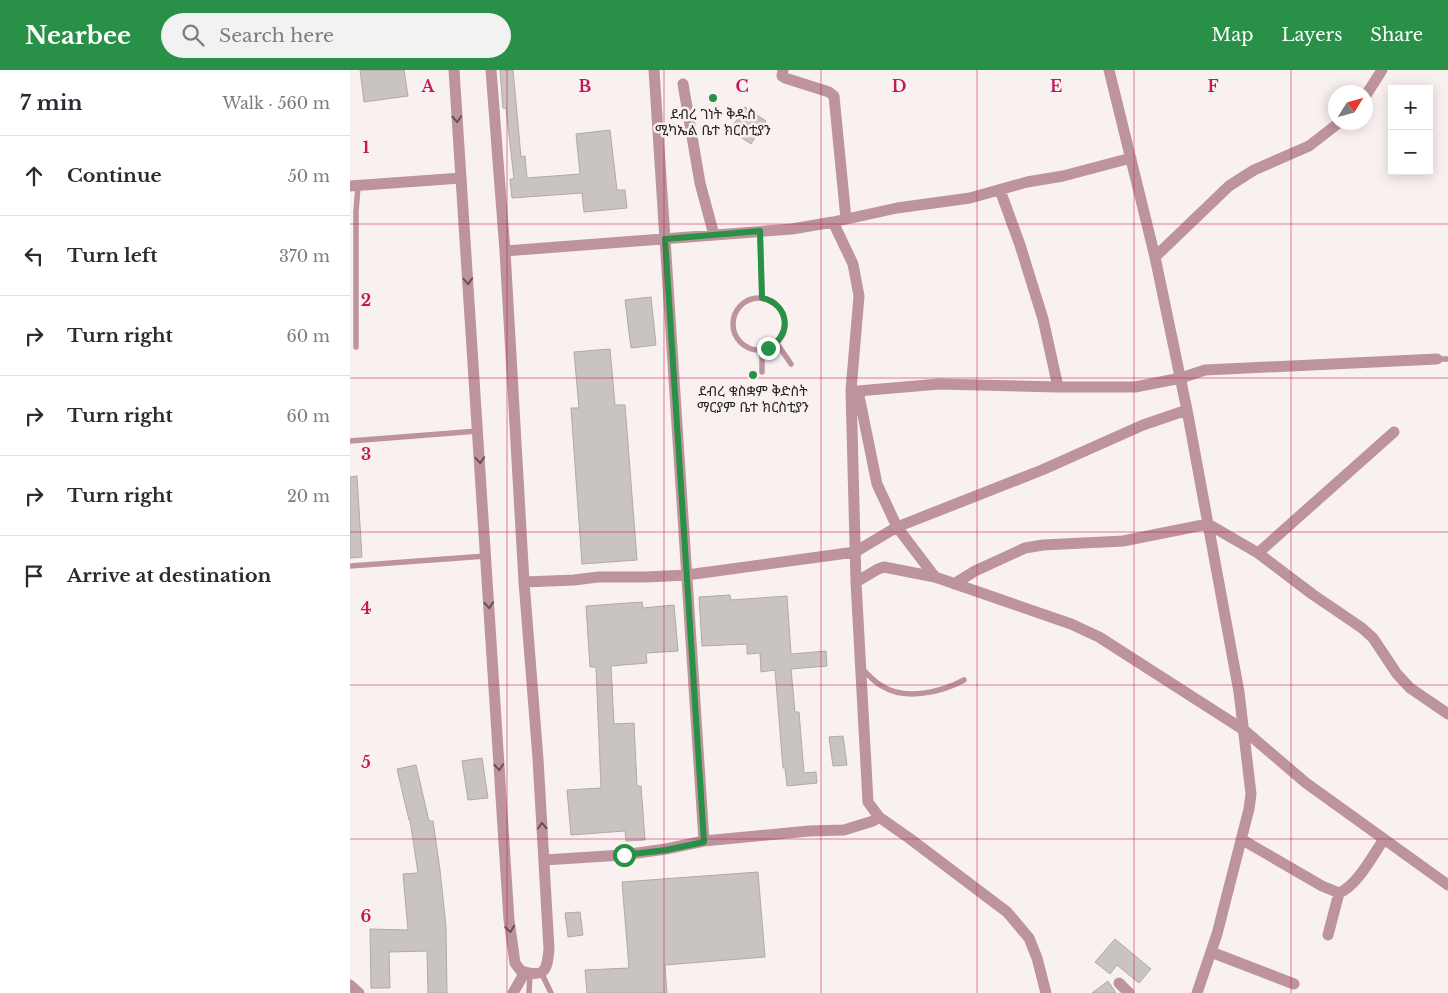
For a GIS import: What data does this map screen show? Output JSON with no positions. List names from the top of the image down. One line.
{"places":["ደብረ ገነት ቅዱስ ሚካኤል ቤተ ክርስቲያን","ደብረ ቁስቋም ቅድስት ማርያም ቤተ ክርስቲያን"],"north":"top right","page":{"header":"Nearbee","search":"Search here","nav":["Map","Layers","Share"],"heading":["7 min","Walk · 560 m"],"map_buttons":["+","−"],"list":[["Continue","50 m"],["Turn left","370 m"],["Turn right","60 m"],["Turn right","60 m"],["Turn right","20 m"],"Arrive at destination"]},"grid":{"columns":["A","B","C","D","E","F"],"rows":["1","2","3","4","5","6"]}}
